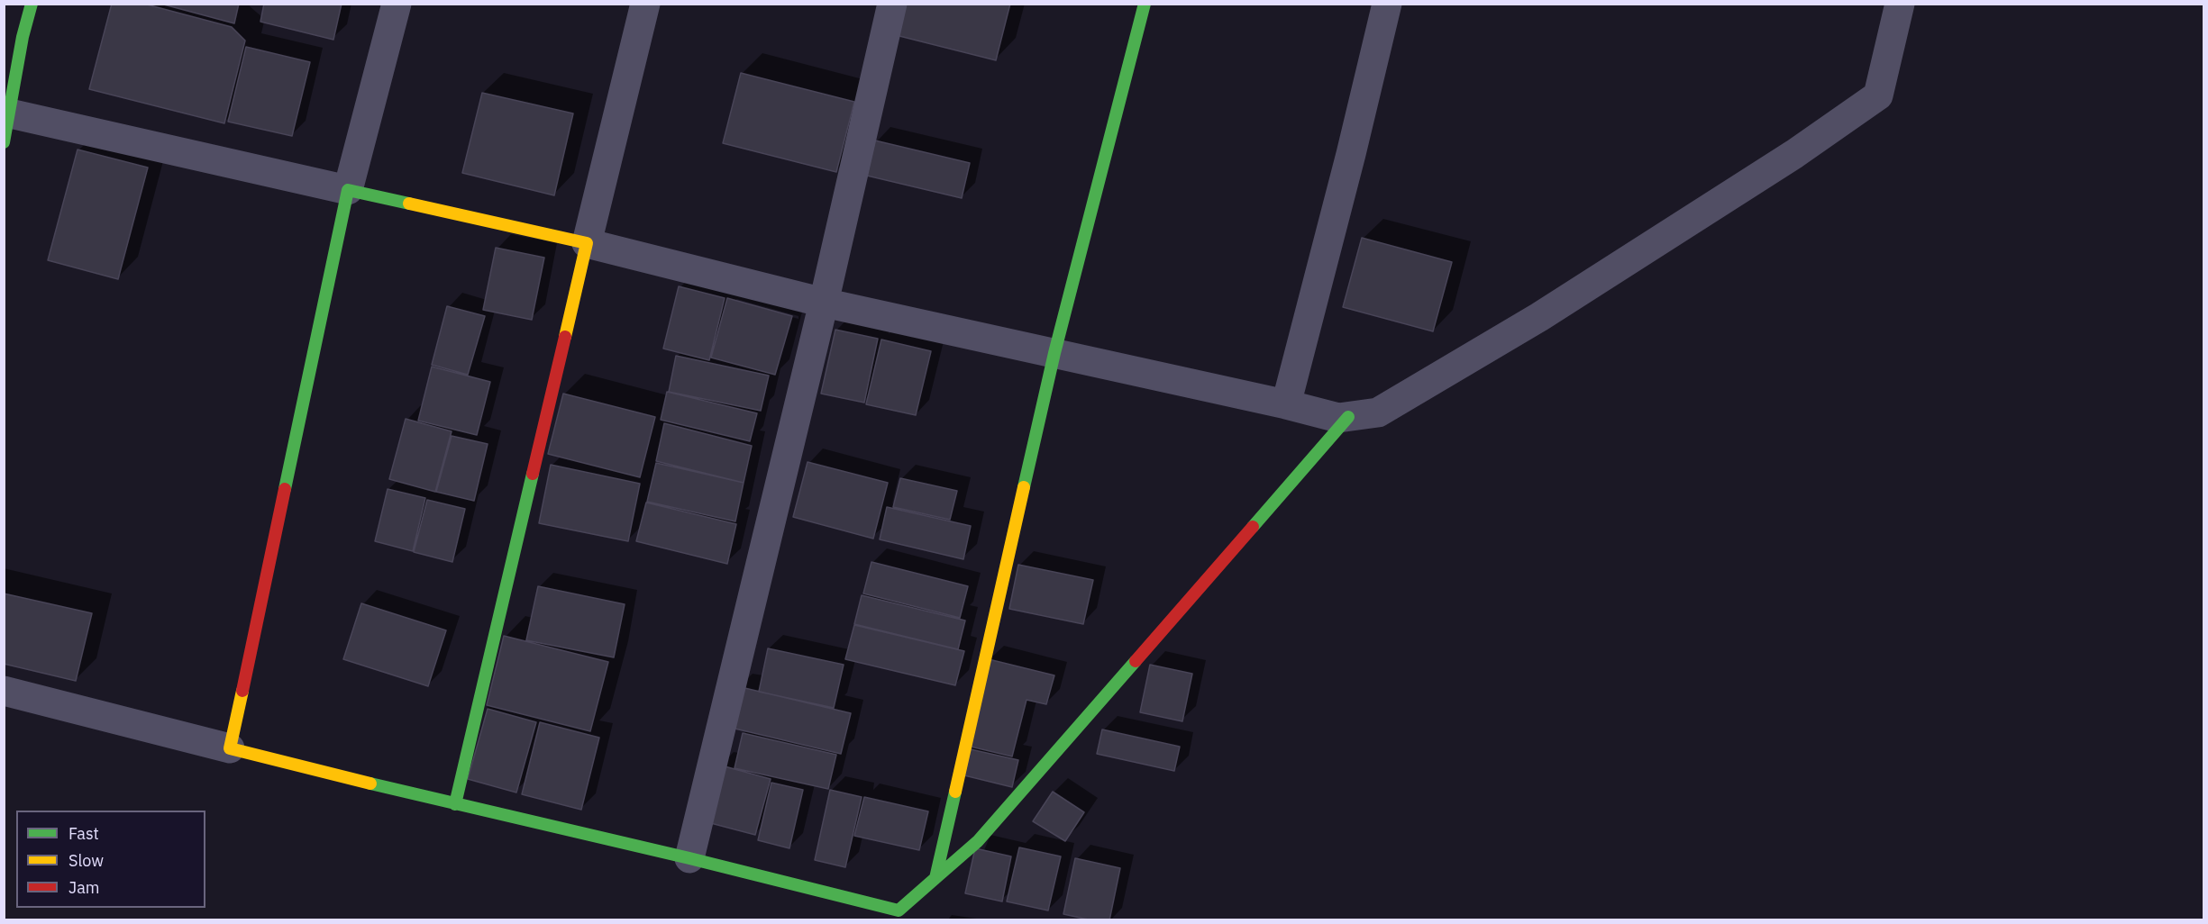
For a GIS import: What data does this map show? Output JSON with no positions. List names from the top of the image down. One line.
{"legend":["Fast","Slow","Jam"]}
